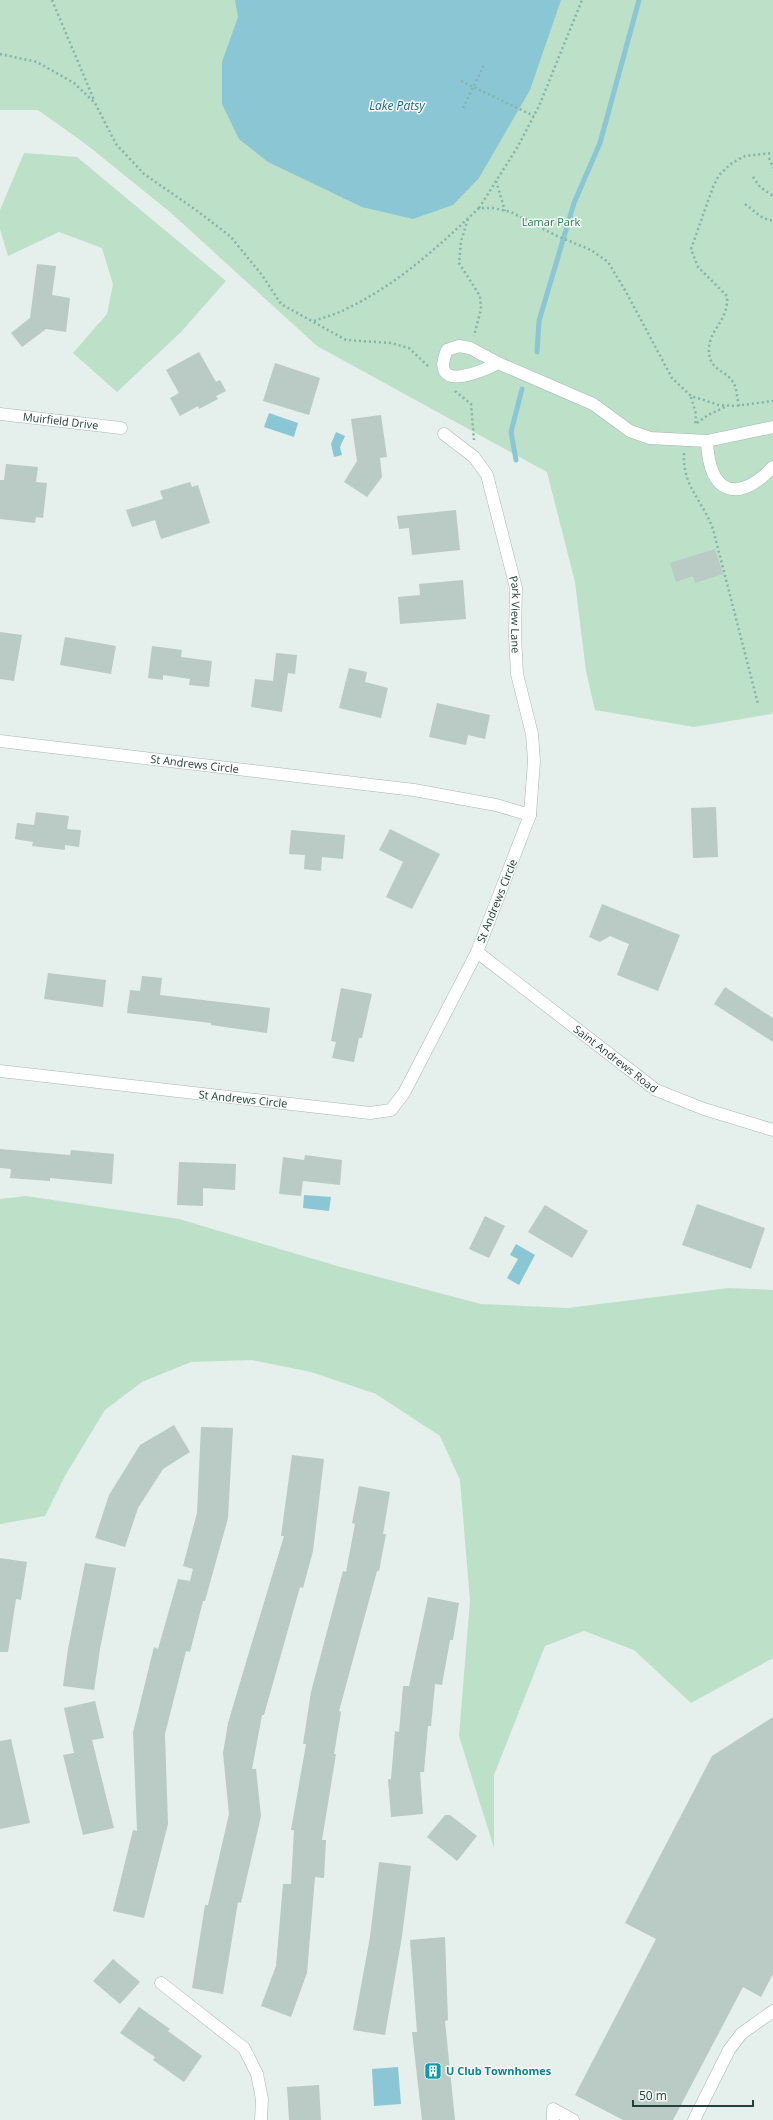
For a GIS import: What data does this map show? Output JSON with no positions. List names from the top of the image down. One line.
{"streets":{"street":["Muirfield Drive","Park View Lane","St Andrews Circle","Saint Andrews Road"]},"crossings":[["Park View Lane","St Andrews Circle"],["St Andrews Circle","Saint Andrews Road"]],"water":["Lake Patsy"],"parks":["Lamar Park"],"places":{"building":["U Club Townhomes"]},"scale_bar":"50 m"}
